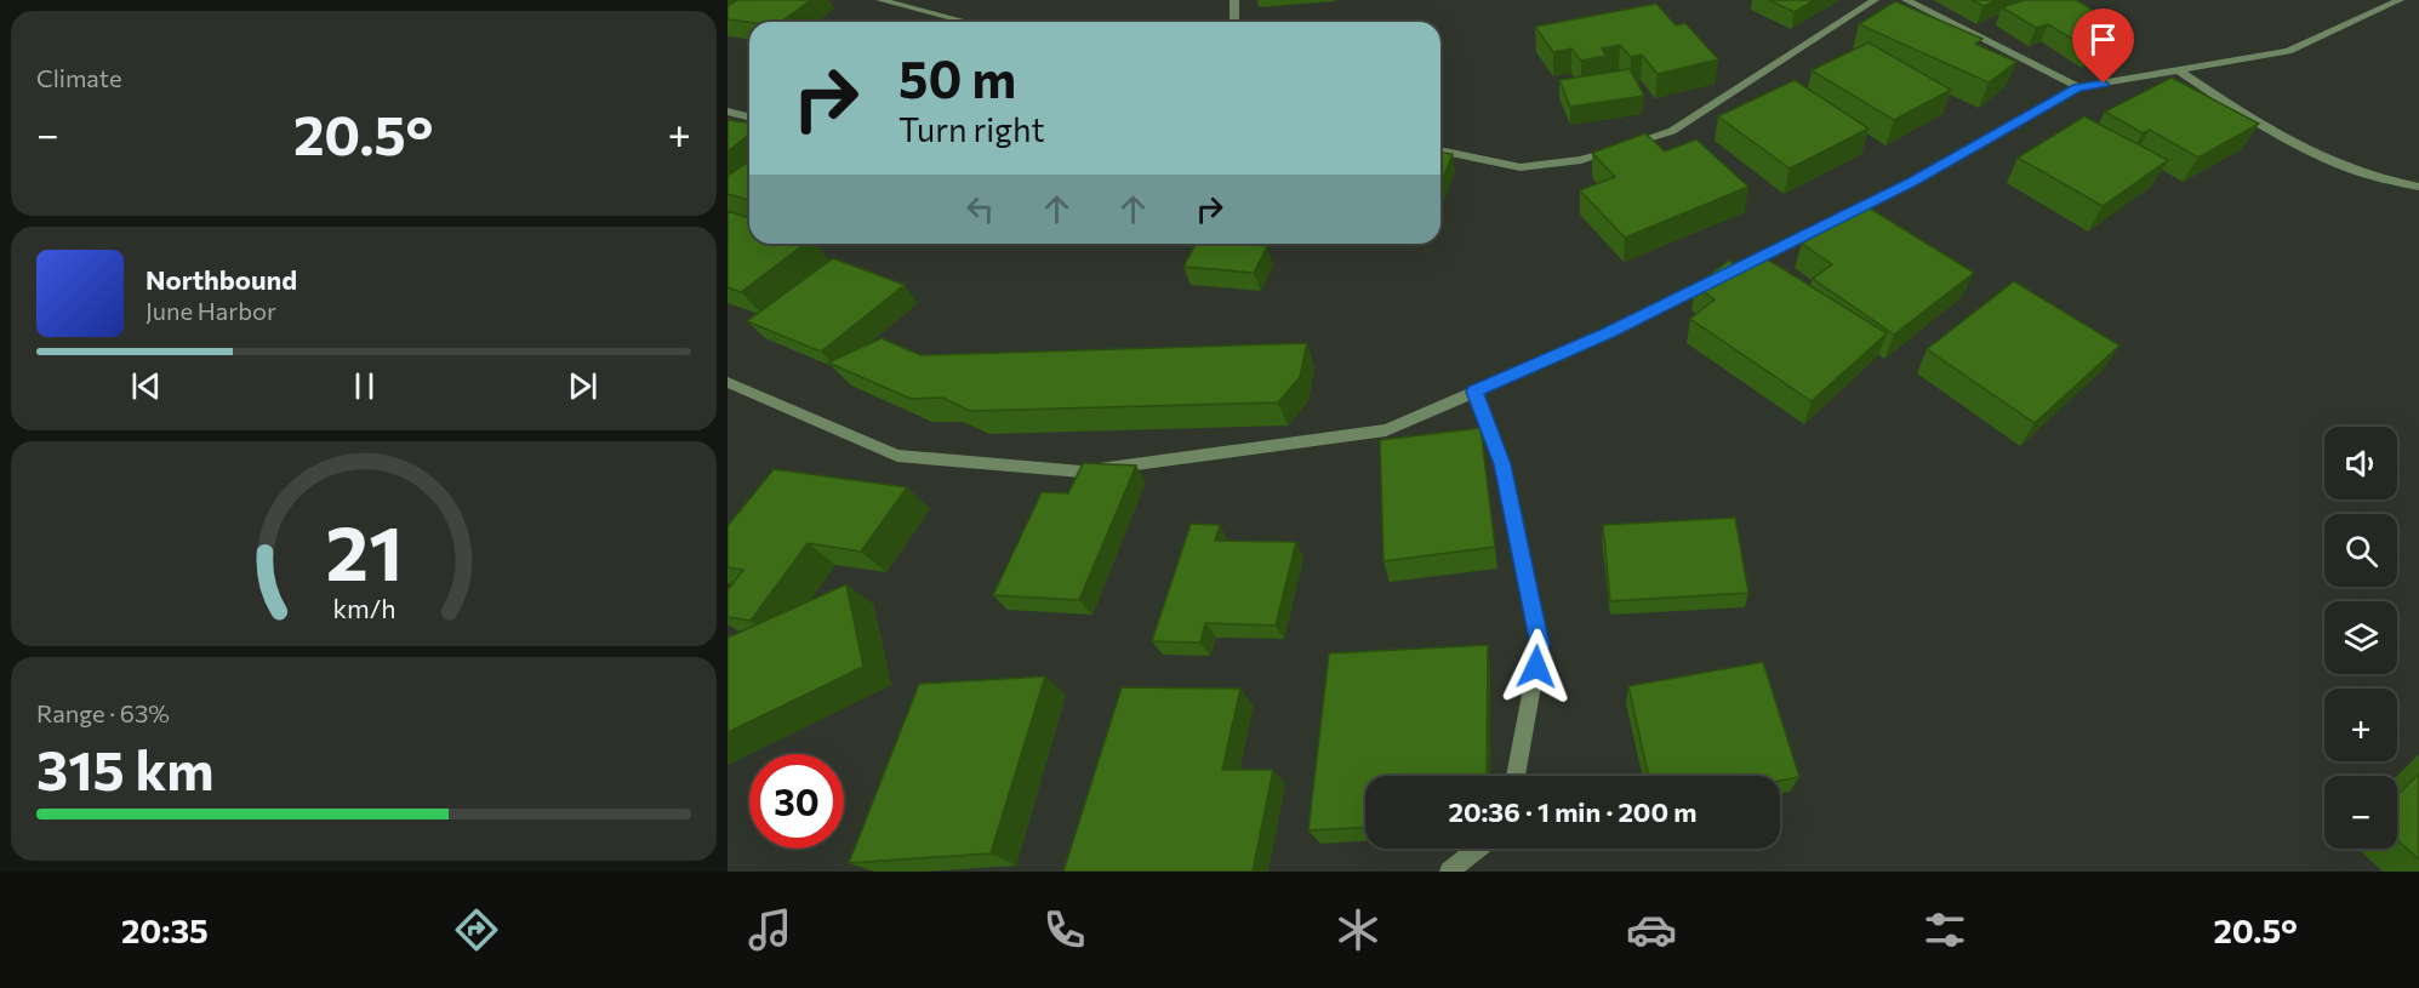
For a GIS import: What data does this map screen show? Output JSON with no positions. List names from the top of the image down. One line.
{"page":{"tile":["Climate",["Range · 63%","315 km"]],"turn":["50 m","Turn right"],"heat":["−","20.5°","+"],"song":["Northbound","June Harbor"],"map_buttons":["+","−"],"limit":"30","trip":"20:36 · 1 min · 200 m","tabs":["20:35","20.5°"],"gauge":["21","km/h"]}}
